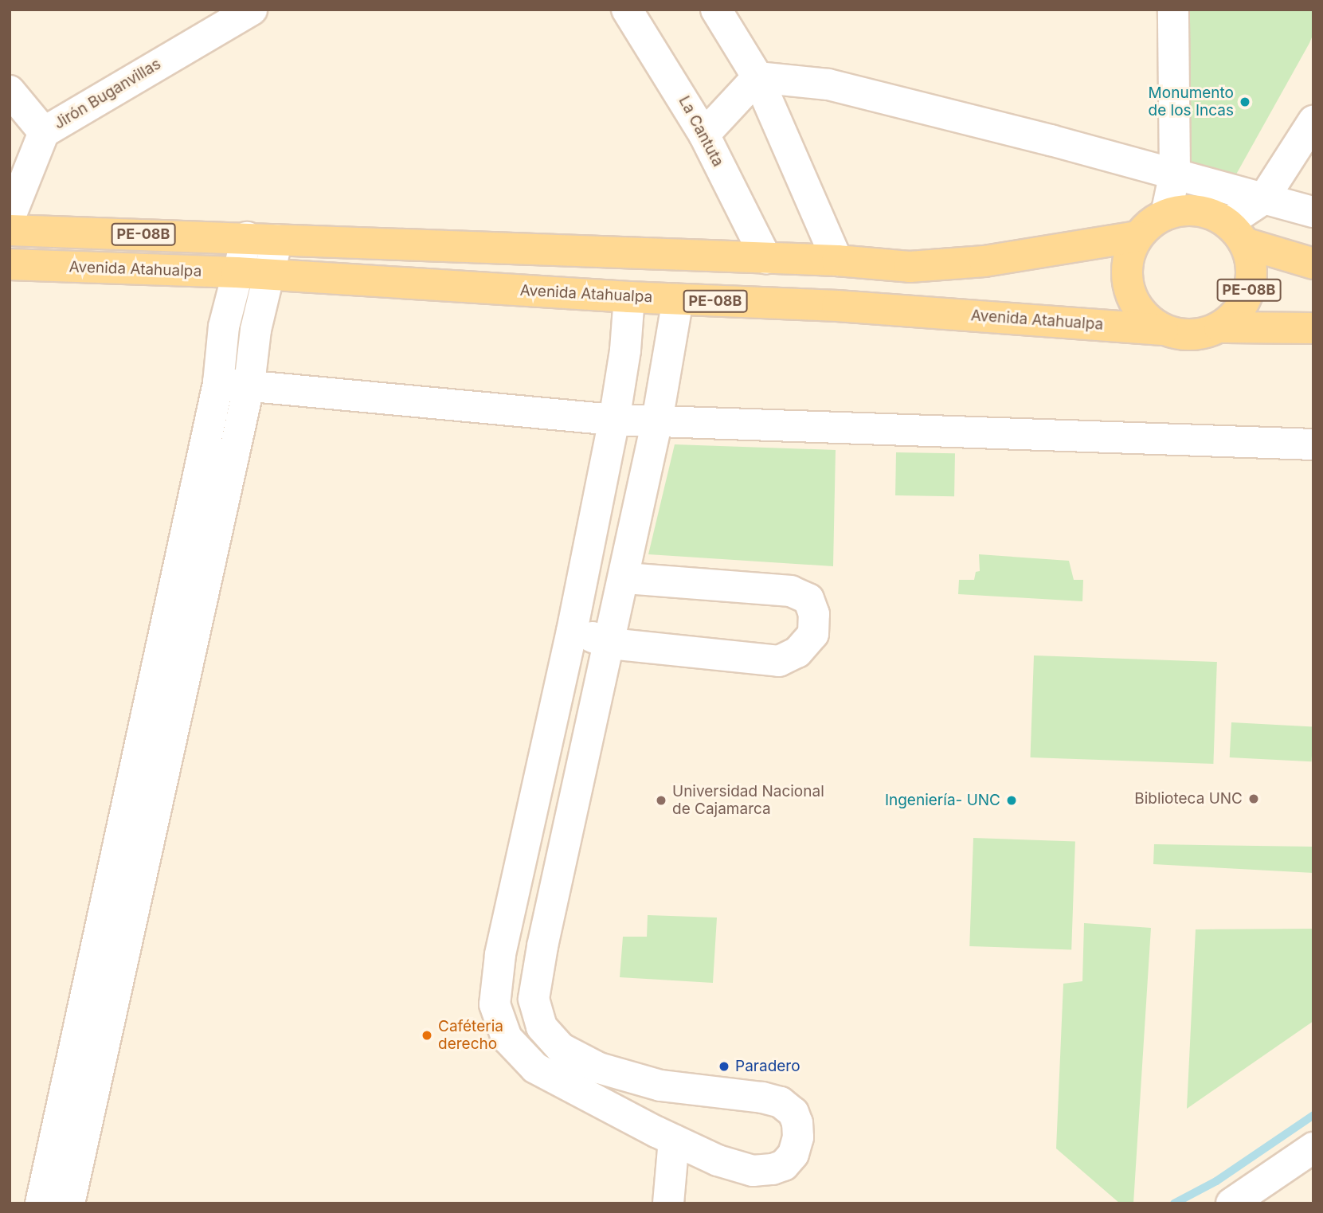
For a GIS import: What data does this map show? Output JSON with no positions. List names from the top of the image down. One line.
{"streets":{"main road":["PE-08B","Avenida Atahualpa"],"street":["Jirón Buganvillas","La Cantuta"]},"crossings":[["La Cantuta","PE-08B"],["PE-08B","Avenida Atahualpa"]],"places":["Monumento de los Incas","Biblioteca UNC","Universidad Nacional de Cajamarca","Ingeniería- UNC","Caféteria derecho","Paradero"]}
